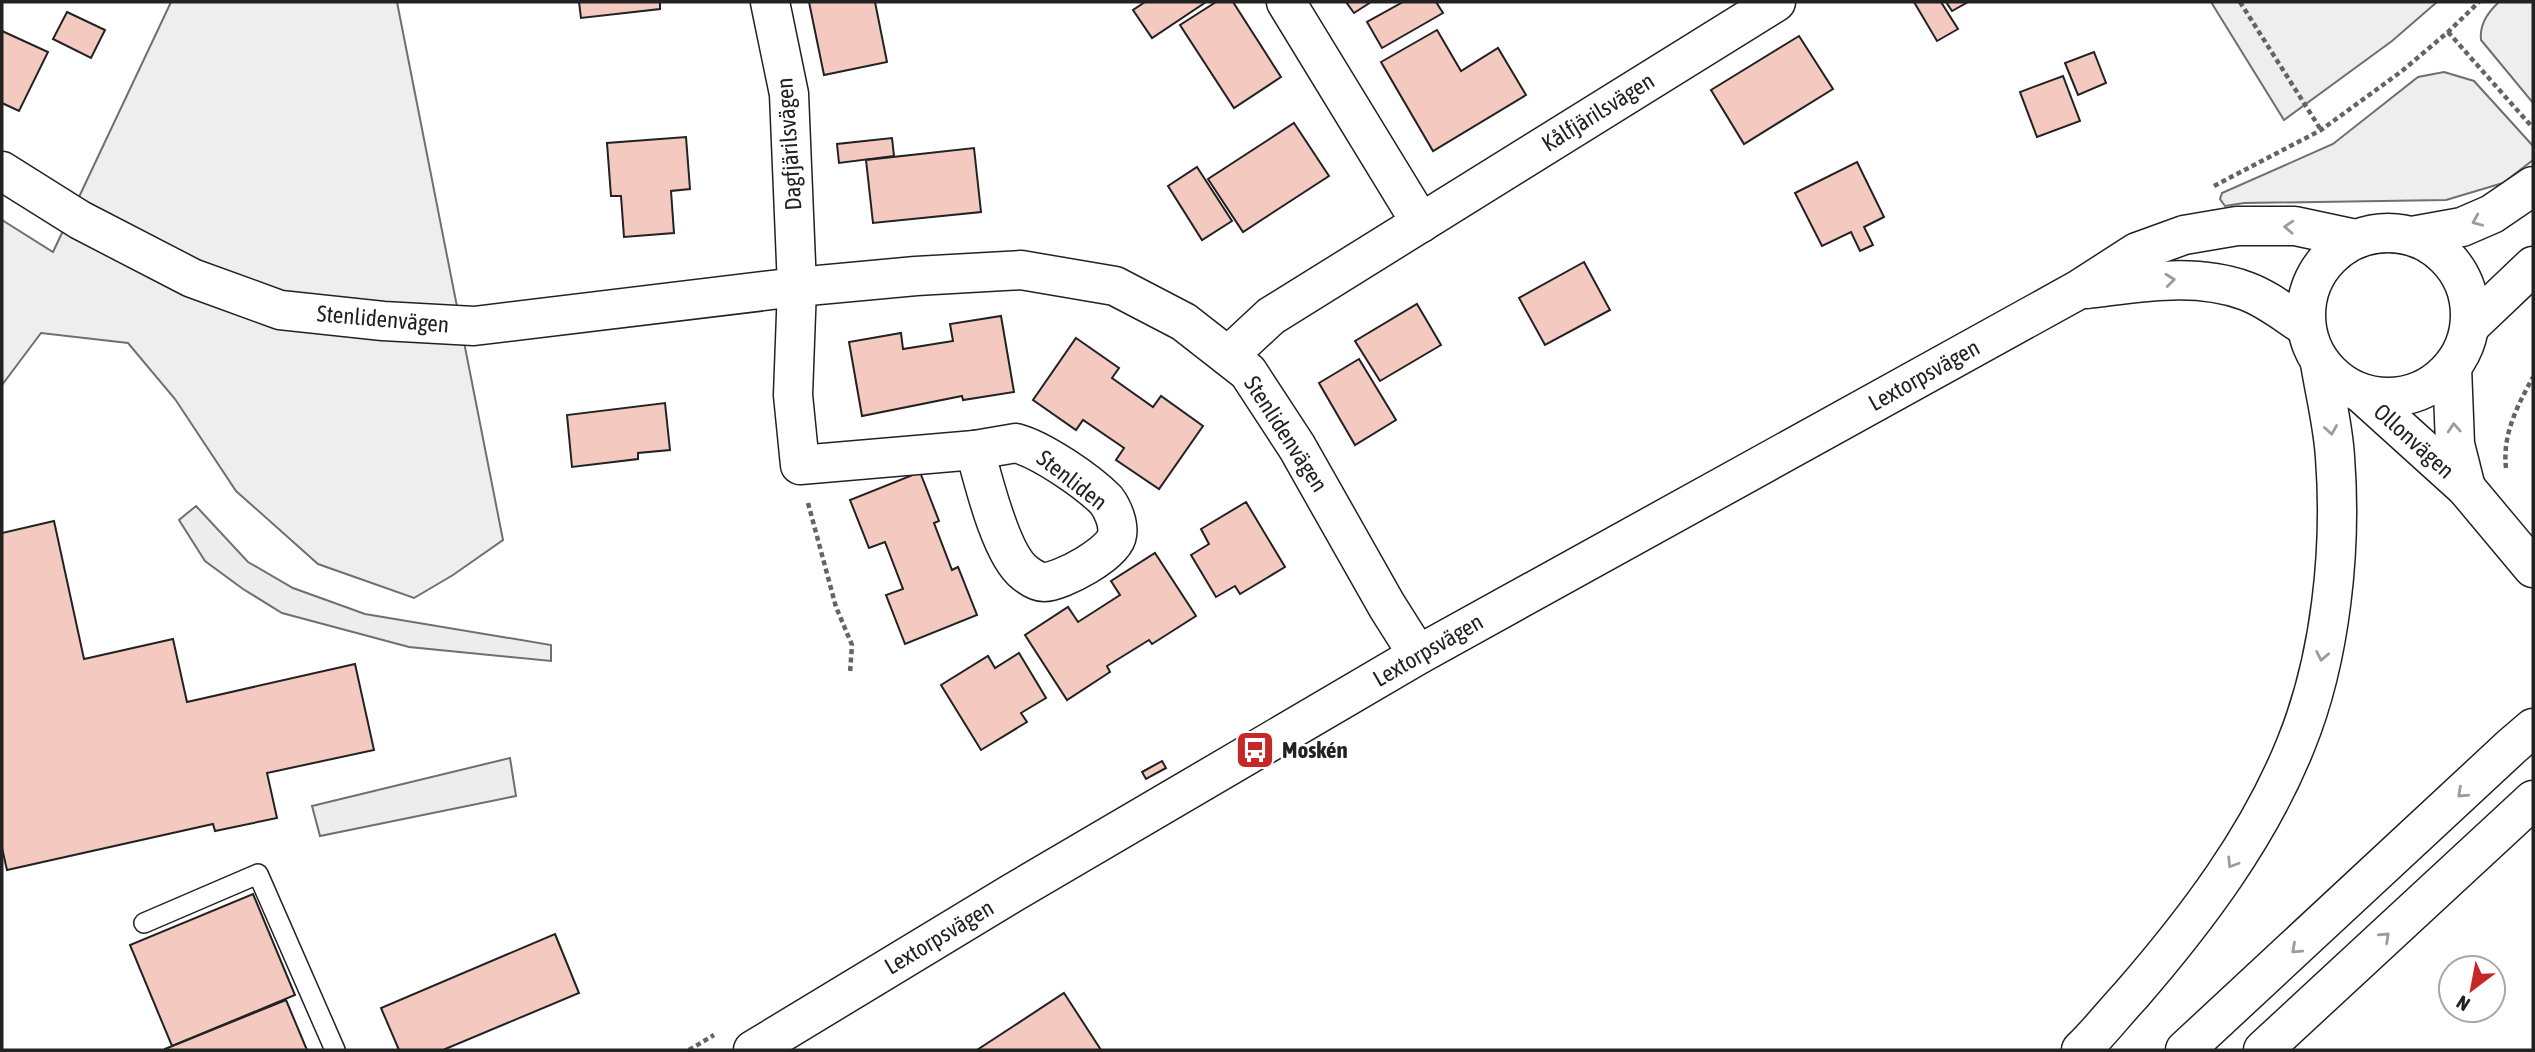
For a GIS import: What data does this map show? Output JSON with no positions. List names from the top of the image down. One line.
{"streets":{"main road":["Kålfjärilsvägen","Dagfjärilsvägen","Stenlidenvägen","Lextorpsvägen","Ollonvägen"]},"crossings":[["Kålfjärilsvägen","Stenlidenvägen"],["Dagfjärilsvägen","Stenlidenvägen"],["Stenlidenvägen","Lextorpsvägen"],["Lextorpsvägen","Ollonvägen"]],"places":{"bus stop":["Moskén"]},"north":"bottom left"}
